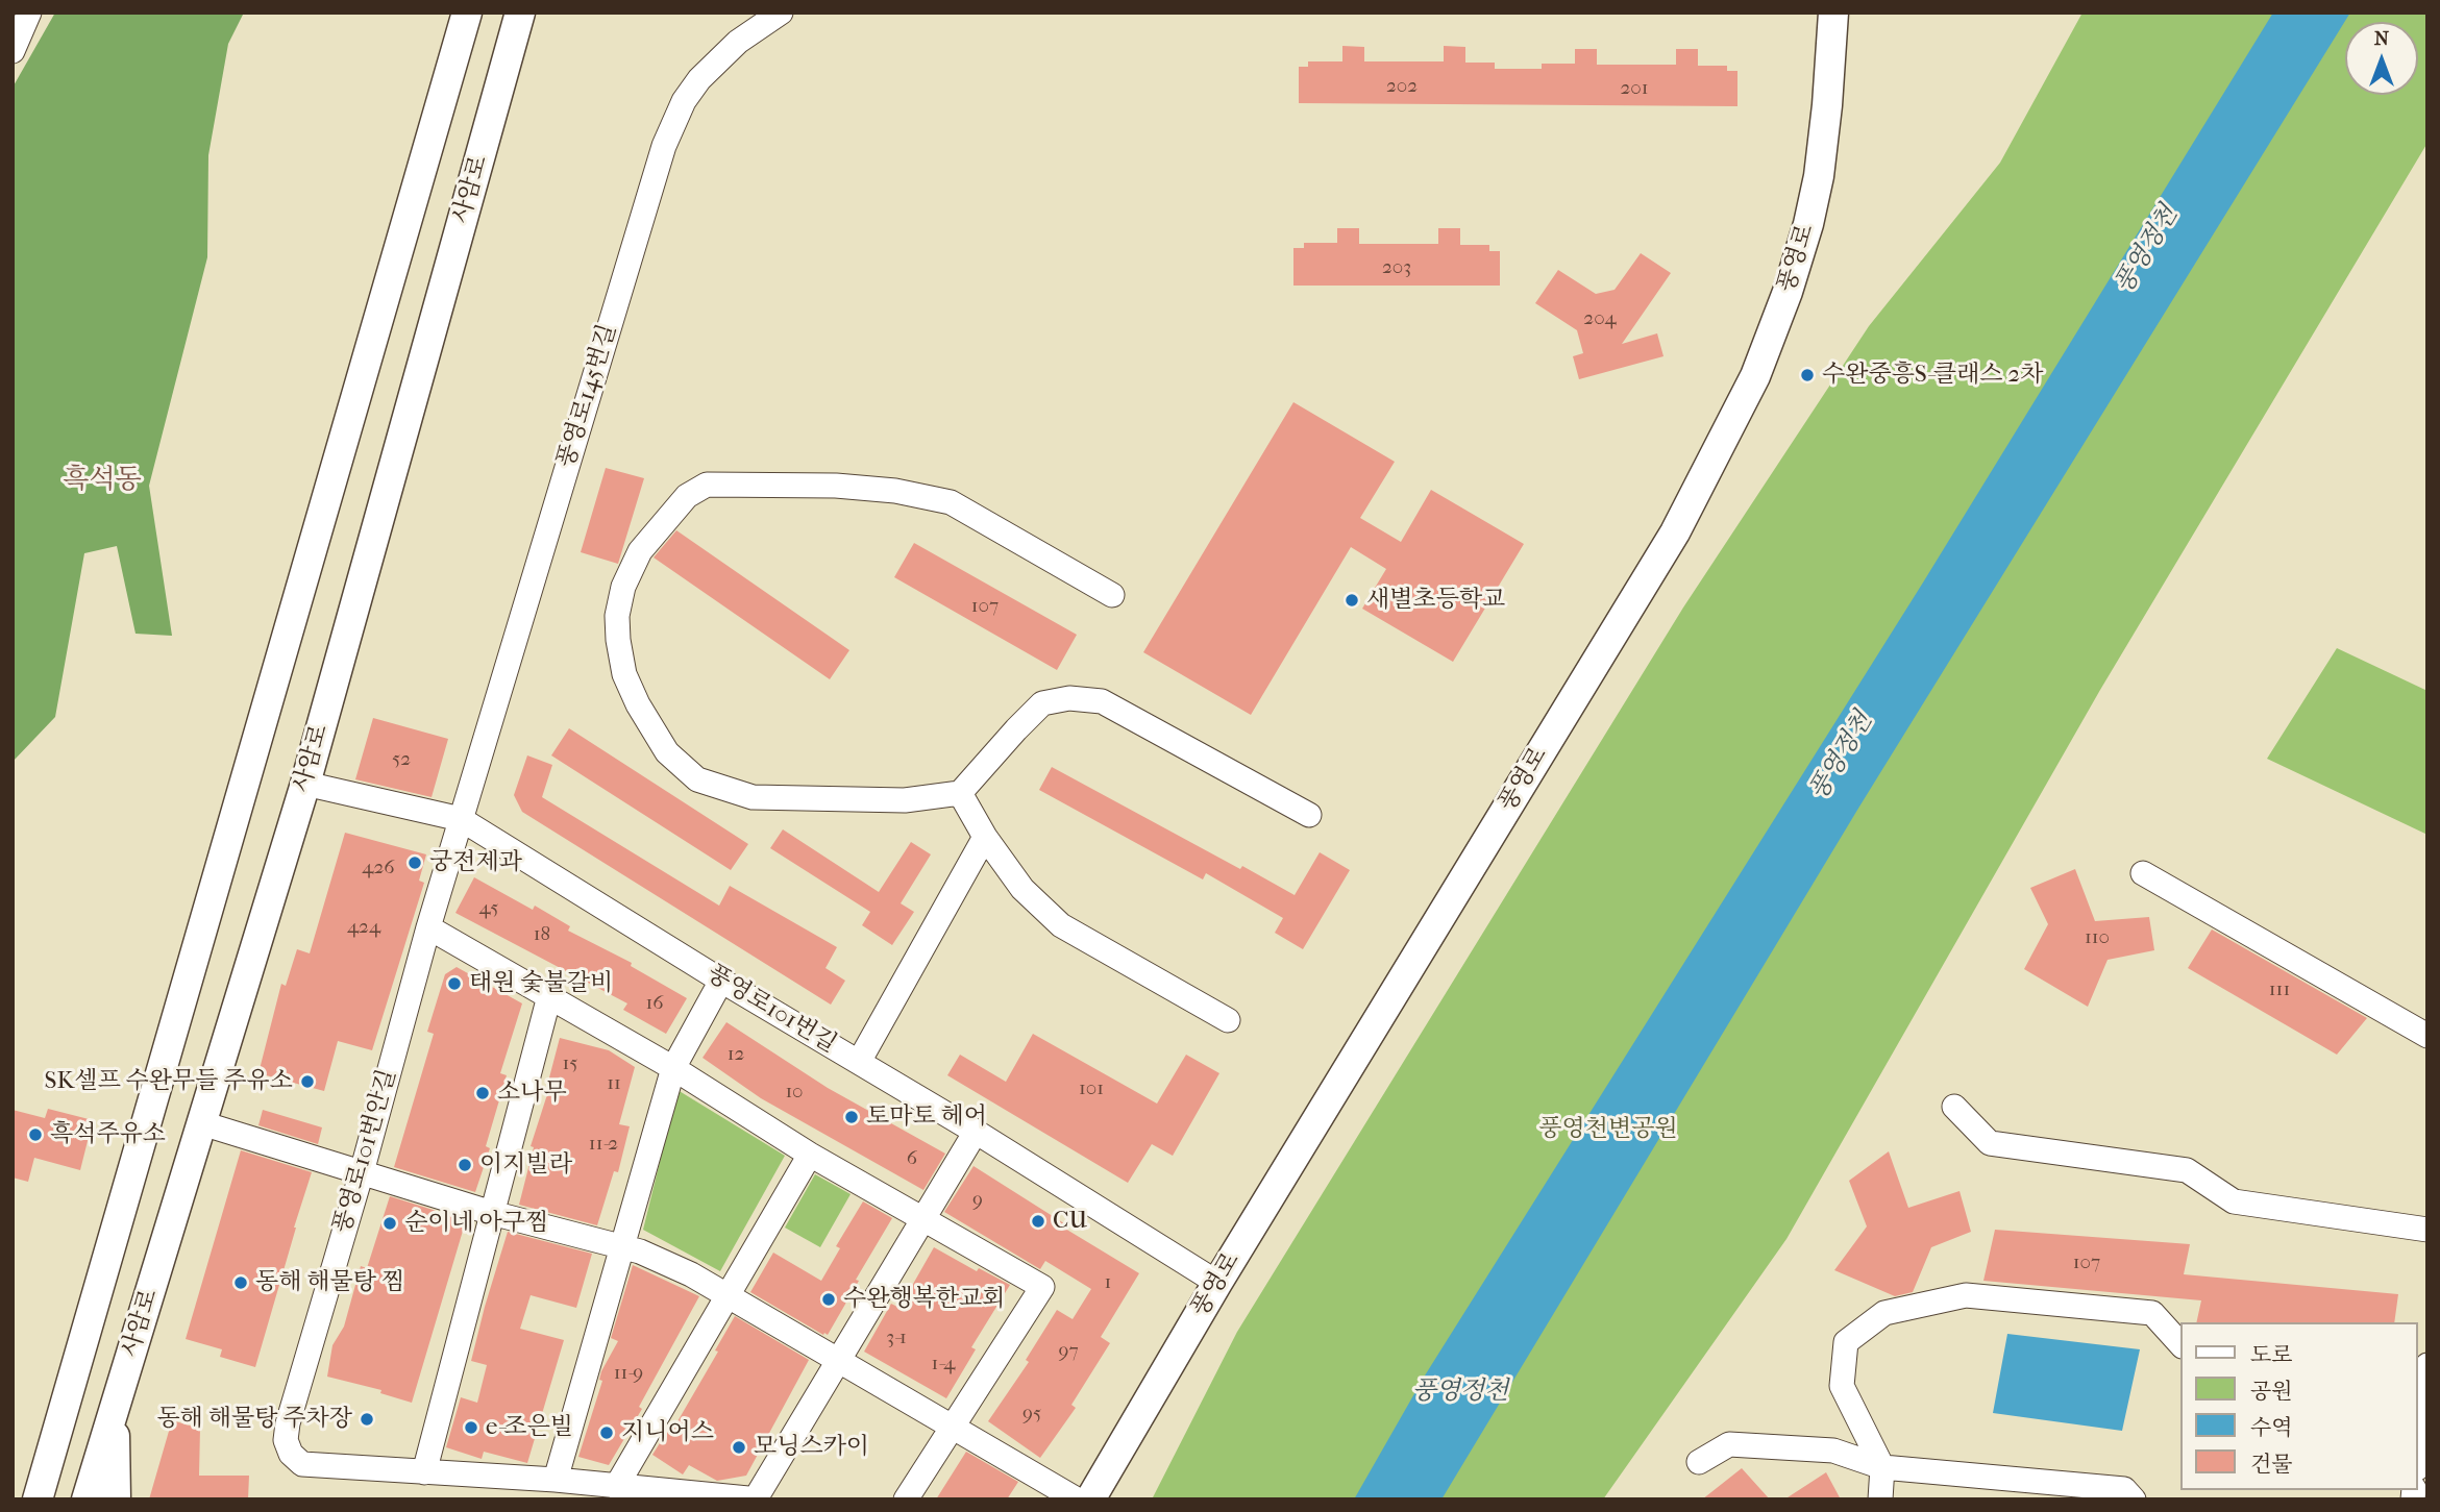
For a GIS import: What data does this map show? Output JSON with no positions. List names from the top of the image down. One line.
{"streets":{"main road":["사암로","풍영로"],"street":["풍영로145번길","풍영로101번길","풍영로101번안길"]},"crossings":[["사암로","풍영로101번길"],["풍영로","풍영로101번길"],["풍영로145번길","풍영로101번길"],["풍영로145번길","풍영로101번안길"],["풍영로101번길","풍영로101번안길"]],"districts":["흑석동"],"water":["풍영정천"],"parks":["풍영천변공원"],"places":["수완중흥S-클래스 2차","새별초등학교","궁전제과","태원 숯불갈비","SK셀프 수완무들 주유소","소나무","토마토 헤어","흑석주유소","이지빌라","CU","순이네 아구찜","동해 해물탕 찜","수완행복한교회","동해 해물탕 주차장","e-조은빌","지니어스","모닝스카이"],"house_numbers":["202","201","203","204","107","52","426","45","424","18","110","111","16","12","15","11","101","10","11-2","6","9","107","1","3-1","97","1-4","11-9","95"],"legend":["도로","공원","수역","건물"],"north":"top"}
